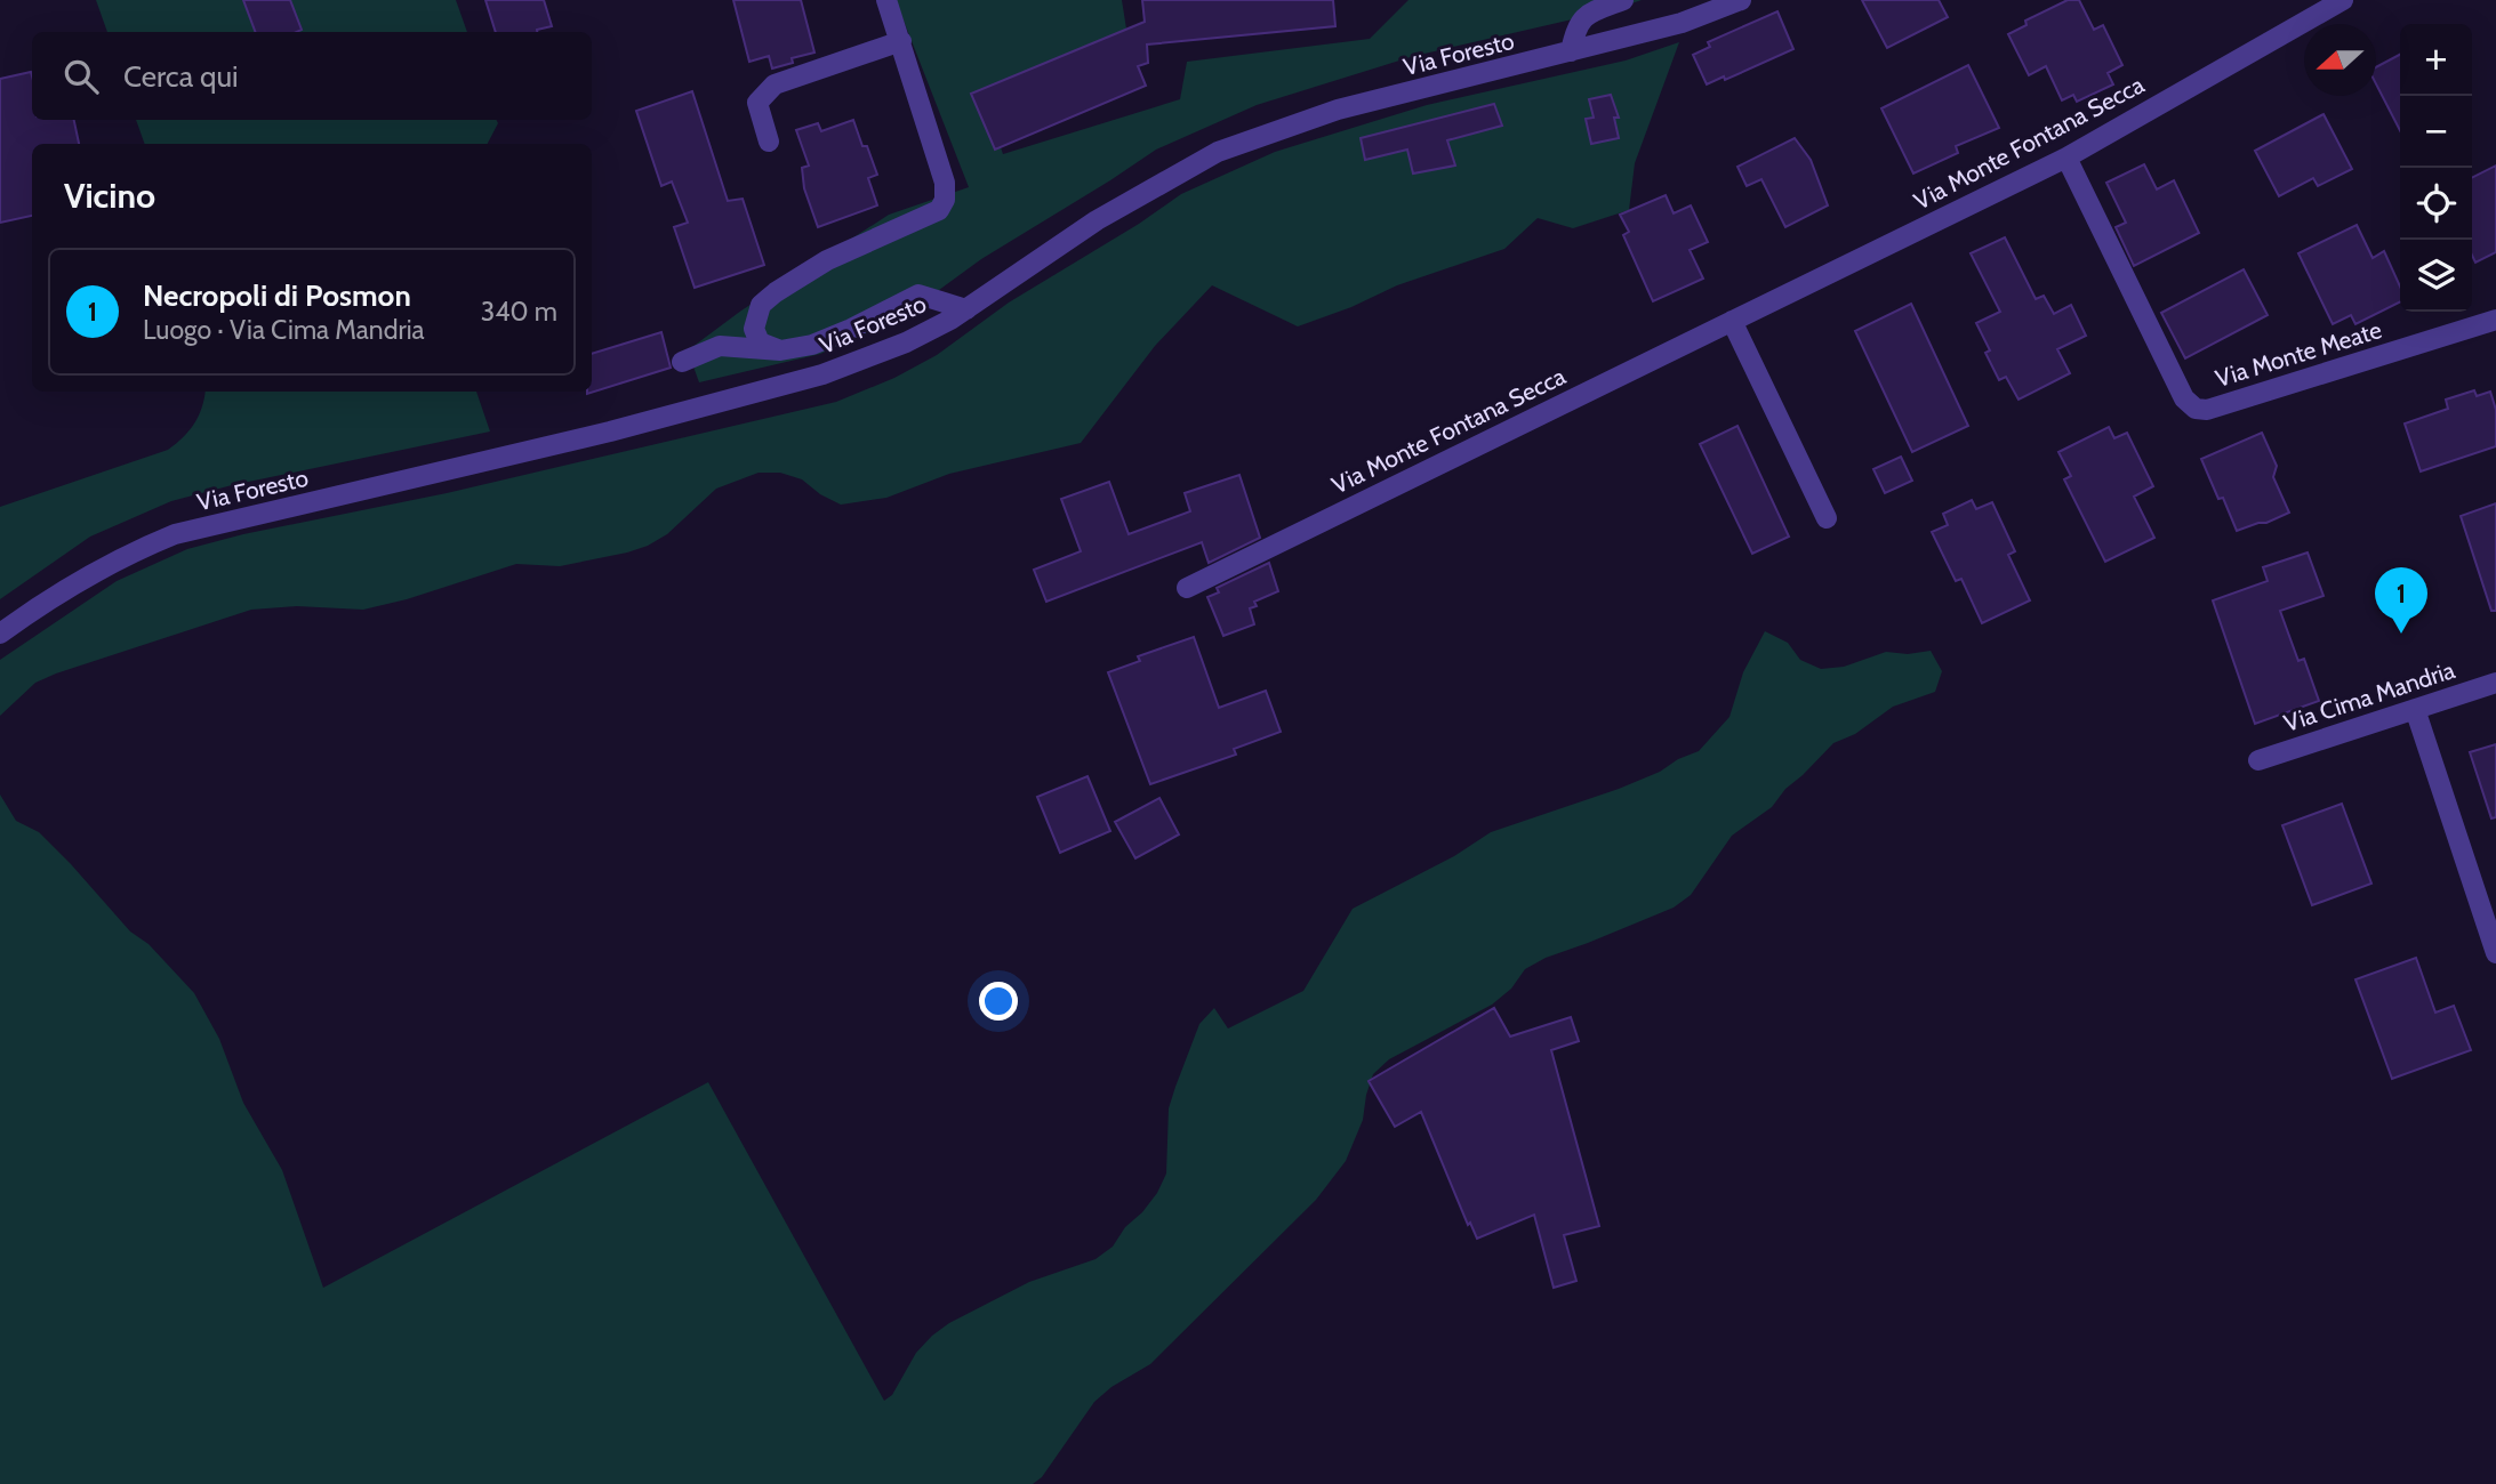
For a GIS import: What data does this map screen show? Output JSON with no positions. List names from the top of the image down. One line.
{"streets":{"street":["Via Foresto","Via Monte Fontana Secca","Via Monte Meate","Via Cima Mandria"]},"crossings":[["Via Monte Fontana Secca","Via Monte Meate"]],"north":"left","page":{"map_buttons":["+","−"],"search":"Cerca qui","heading":"Vicino","list":[{"mark":"1","name":"Necropoli di Posmon","note":"Luogo · Via Cima Mandria","value":"340 m"}],"pins":"1"}}
